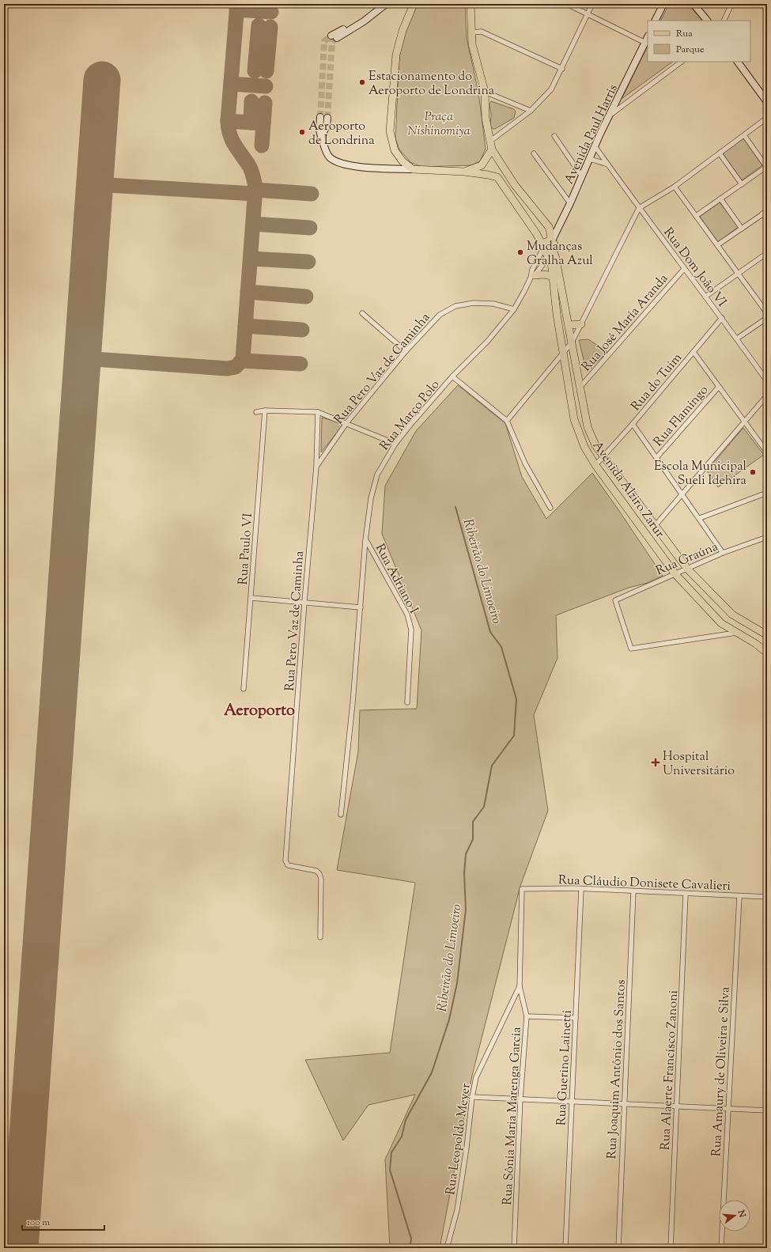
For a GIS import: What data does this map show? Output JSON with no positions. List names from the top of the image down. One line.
{"streets":{"main road":["Avenida Alziro Zarur"],"street":["Avenida Paul Harris","Rua Dom João VI","Rua José Maria Aranda","Rua Pero Vaz de Caminha","Rua do Tuim","Rua Março Polo","Rua Flamingo","Rua Paulo VI","Rua Graúna","Rua Adriano I","Rua Cláudio Donisete Cavalieri","Rua Guerino Lainetti","Rua Joaquim Antônio dos Santos","Rua Alaerte Francisco Zanoni","Rua Amaury de Oliveira e Silva","Rua Sônia Maria Marenga Garcia","Rua Leopoldo Meyer"]},"crossings":[["Avenida Paul Harris","Rua Dom João VI"],["Rua Dom João VI","Rua José Maria Aranda"],["Rua Dom João VI","Rua do Tuim"],["Rua José Maria Aranda","Avenida Alziro Zarur"],["Rua Pero Vaz de Caminha","Rua Março Polo"],["Rua do Tuim","Avenida Alziro Zarur"],["Rua Março Polo","Avenida Alziro Zarur"],["Rua Março Polo","Rua Adriano I"],["Avenida Alziro Zarur","Rua Graúna"],["Rua Cláudio Donisete Cavalieri","Rua Guerino Lainetti"],["Rua Cláudio Donisete Cavalieri","Rua Joaquim Antônio dos Santos"],["Rua Cláudio Donisete Cavalieri","Rua Alaerte Francisco Zanoni"],["Rua Cláudio Donisete Cavalieri","Rua Amaury de Oliveira e Silva"],["Rua Cláudio Donisete Cavalieri","Rua Leopoldo Meyer"],["Rua Sônia Maria Marenga Garcia","Rua Leopoldo Meyer"]],"districts":["Aeroporto"],"water":["Ribeirão do Limoeiro"],"parks":["Praça Nishinomiya"],"places":{"other":["Estacionamento do Aeroporto de Londrina","Aeroporto de Londrina","Mudanças Gralha Azul","Escola Municipal Sueli Idehira"],"health":["Hospital Universitário"]},"legend":["Rua","Parque"],"scale_bar":"100 m","north":"right"}
